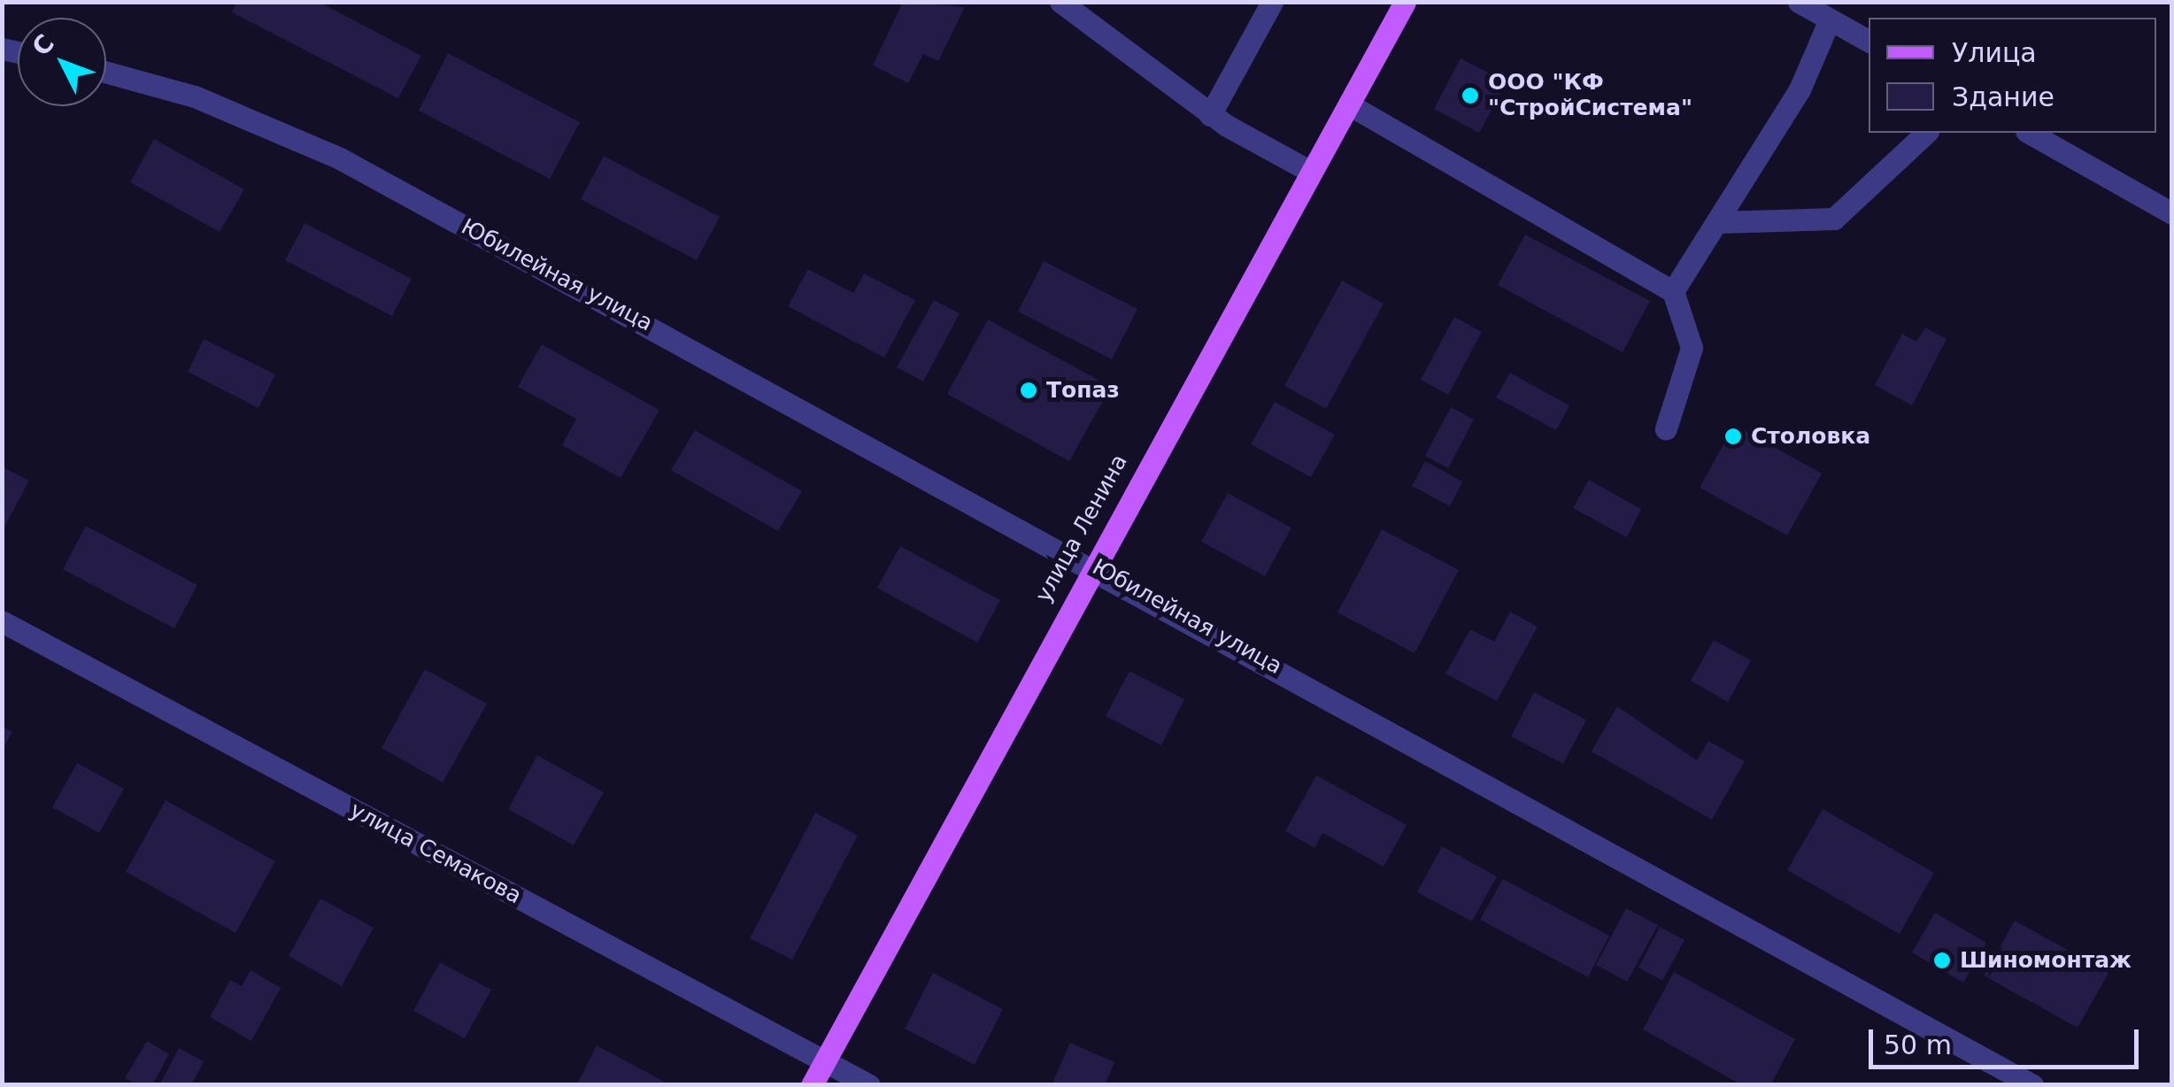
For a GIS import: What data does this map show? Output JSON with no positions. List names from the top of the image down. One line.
{"streets":{"main road":["улица Ленина"],"street":["Юбилейная улица","улица Семакова"]},"crossings":[["Юбилейная улица","улица Ленина"],["улица Ленина","улица Семакова"]],"places":["ООО \"КФ \"СтройСистема\"","Топаз","Столовка","Шиномонтаж"],"legend":["Улица","Здание"],"scale_bar":"50 m","north":"top left"}
